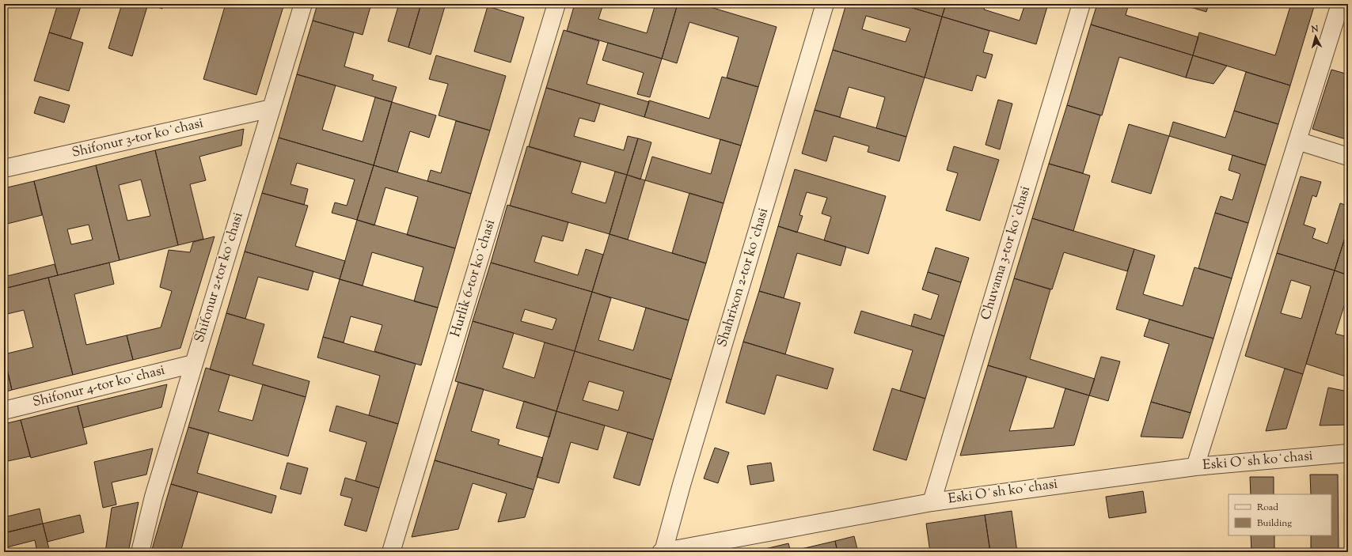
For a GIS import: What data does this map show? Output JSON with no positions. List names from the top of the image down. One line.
{"streets":{"street":["Shifonur 3-tor koʻchasi","Chuvama 3-tor koʻchasi","Shifonur 2-tor koʻchasi","Shahrixon 2-tor koʻchasi","Hurlik 6-tor koʻchasi","Shifonur 4-tor koʻchasi","Eski Oʻsh koʻchasi"]},"crossings":[["Shifonur 3-tor koʻchasi","Shifonur 2-tor koʻchasi"],["Chuvama 3-tor koʻchasi","Eski Oʻsh koʻchasi"],["Shifonur 2-tor koʻchasi","Shifonur 4-tor koʻchasi"],["Shahrixon 2-tor koʻchasi","Eski Oʻsh koʻchasi"]],"legend":["Road","Building"],"north":"top"}
